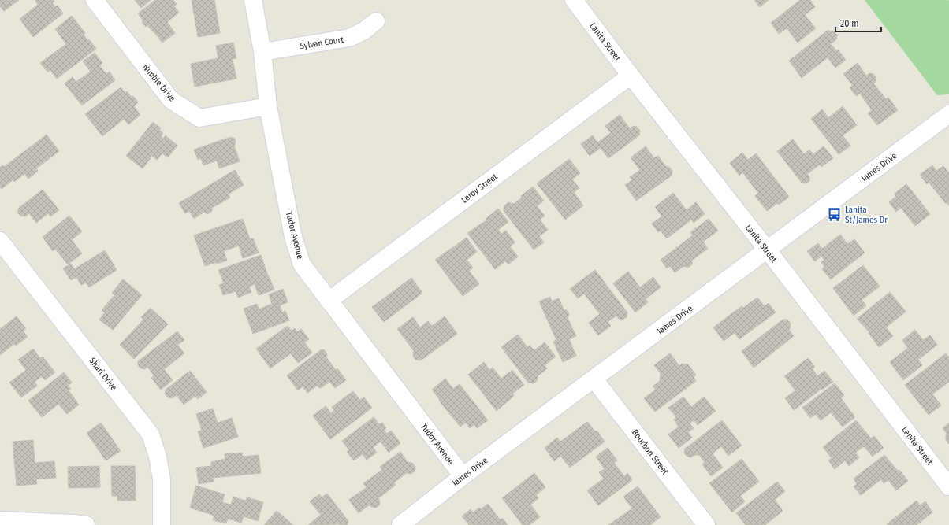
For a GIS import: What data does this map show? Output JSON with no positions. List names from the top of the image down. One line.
{"streets":{"street":["Lanita Street","Sylvan Court","Nimble Drive","James Drive","Leroy Street","Tudor Avenue","Shari Drive","Bourbon Street"]},"crossings":[["Lanita Street","James Drive"],["Lanita Street","Leroy Street"],["Sylvan Court","Tudor Avenue"],["Nimble Drive","Tudor Avenue"],["James Drive","Tudor Avenue"],["James Drive","Bourbon Street"],["Leroy Street","Tudor Avenue"]],"places":{"bus stop":["Lanita St/James Dr"]},"scale_bar":"20 m"}
